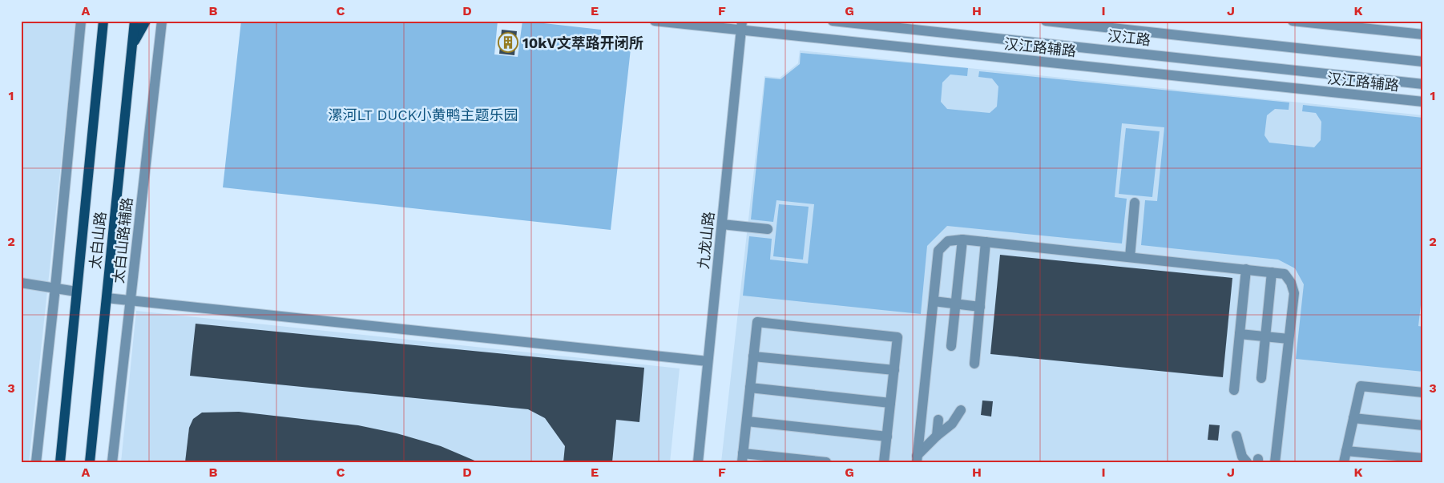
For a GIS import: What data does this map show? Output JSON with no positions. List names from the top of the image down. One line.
{"streets":{"main road":["太白山路"],"street":["汉江路","汉江路辅路","太白山路辅路","九龙山路"]},"crossings":[["汉江路辅路","九龙山路"]],"parks":["漯河LT DUCK小黄鸭主题乐园"],"places":{"building":["10kV文萃路开闭所"]},"grid":{"columns":["A","B","C","D","E","F","G","H","I","J","K"],"rows":["1","2","3"]}}
